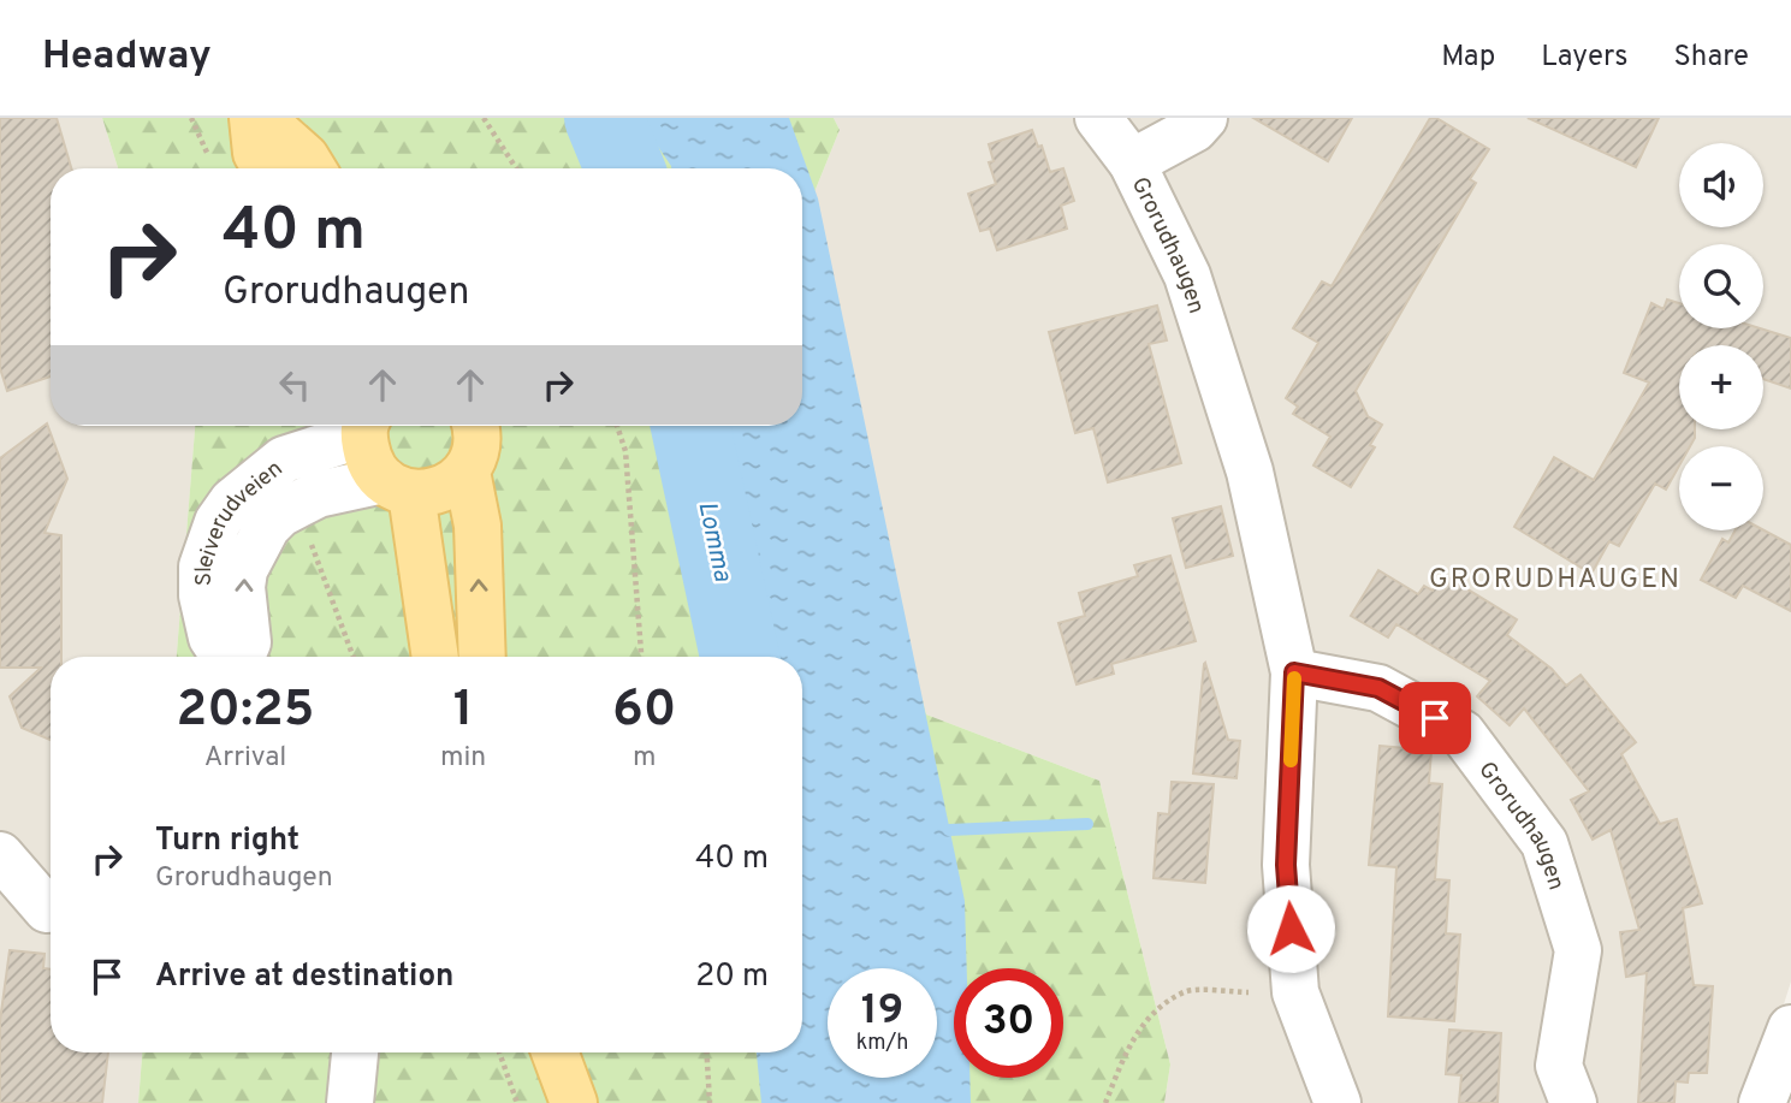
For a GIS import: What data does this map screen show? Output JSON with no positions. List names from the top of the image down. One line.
{"streets":{"street":["Grorudhaugen","Sleiverudveien"]},"one_way":["Sleiverudveien"],"districts":["GRORUDHAUGEN"],"water":["Lomma"],"page":{"header":"Headway","nav":["Map","Layers","Share"],"map_buttons":["+","−"],"turn":["40 m","Grorudhaugen"],"eta":["20:25","Arrival","1","min","60","m"],"list":[{"name":"Turn right","note":"Grorudhaugen","value":"40 m"},{"name":"Arrive at destination","value":"20 m"}],"speed":"19 km/h","limit":"30"}}
